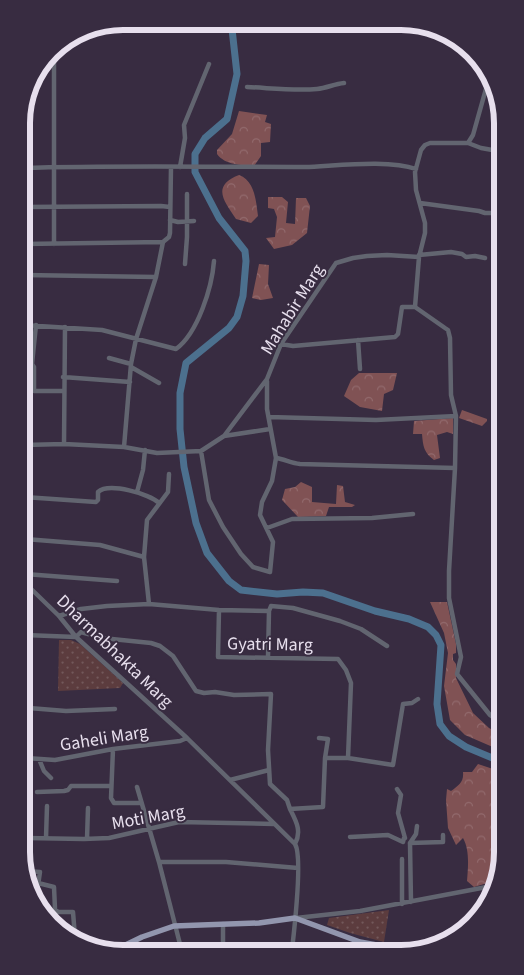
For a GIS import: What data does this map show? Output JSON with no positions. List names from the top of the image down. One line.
{"streets":{"street":["Mahabir Marg","Gyatri Marg","Dharmabhakta Marg","Gaheli Marg","Moti Marg"]},"crossings":[["Dharmabhakta Marg","Gaheli Marg"],["Dharmabhakta Marg","Moti Marg"]]}
